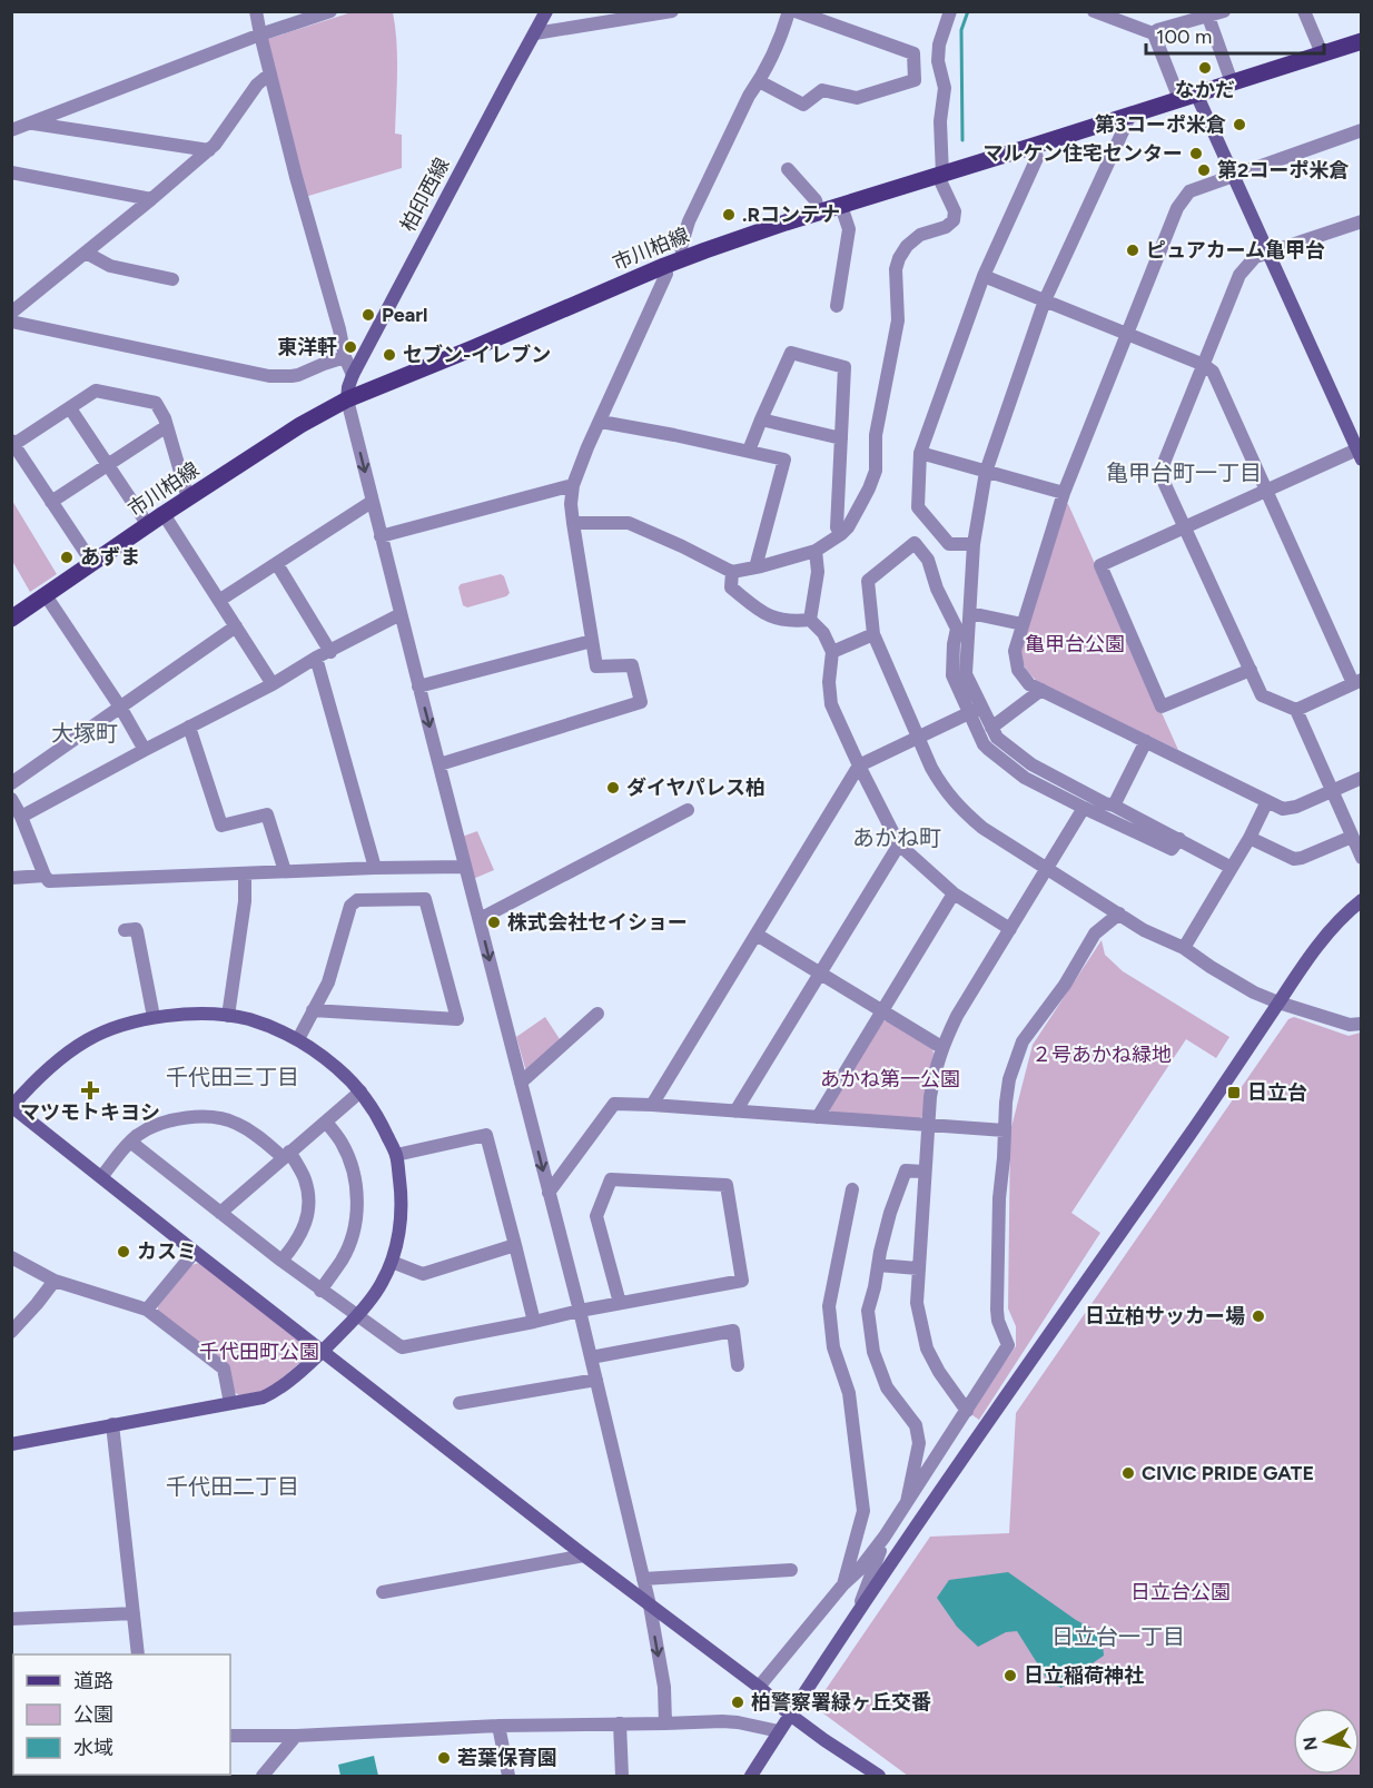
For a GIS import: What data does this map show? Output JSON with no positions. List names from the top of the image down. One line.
{"streets":{"main road":["市川柏線"],"street":["柏印西線"]},"crossings":[["柏印西線","市川柏線"]],"districts":["亀甲台町一丁目","大塚町","あかね町","千代田三丁目","千代田二丁目","日立台一丁目"],"parks":["亀甲台公園","２号あかね緑地","あかね第一公園","千代田町公園","日立台公園"],"places":{"other":["なかだ","第3コーポ米倉","マルケン住宅センター","第2コーポ米倉",".Rコンテナ","ピュアカーム亀甲台","Pearl","東洋軒","セブン-イレブン","あずま","ダイヤパレス柏","株式会社セイショー","カスミ","日立柏サッカー場","CIVIC PRIDE GATE","日立稲荷神社","柏警察署緑ヶ丘交番","若葉保育園"],"health":["マツモトキヨシ"],"transit":["日立台"]},"legend":["道路","公園","水域"],"scale_bar":"100 m","north":"left"}
